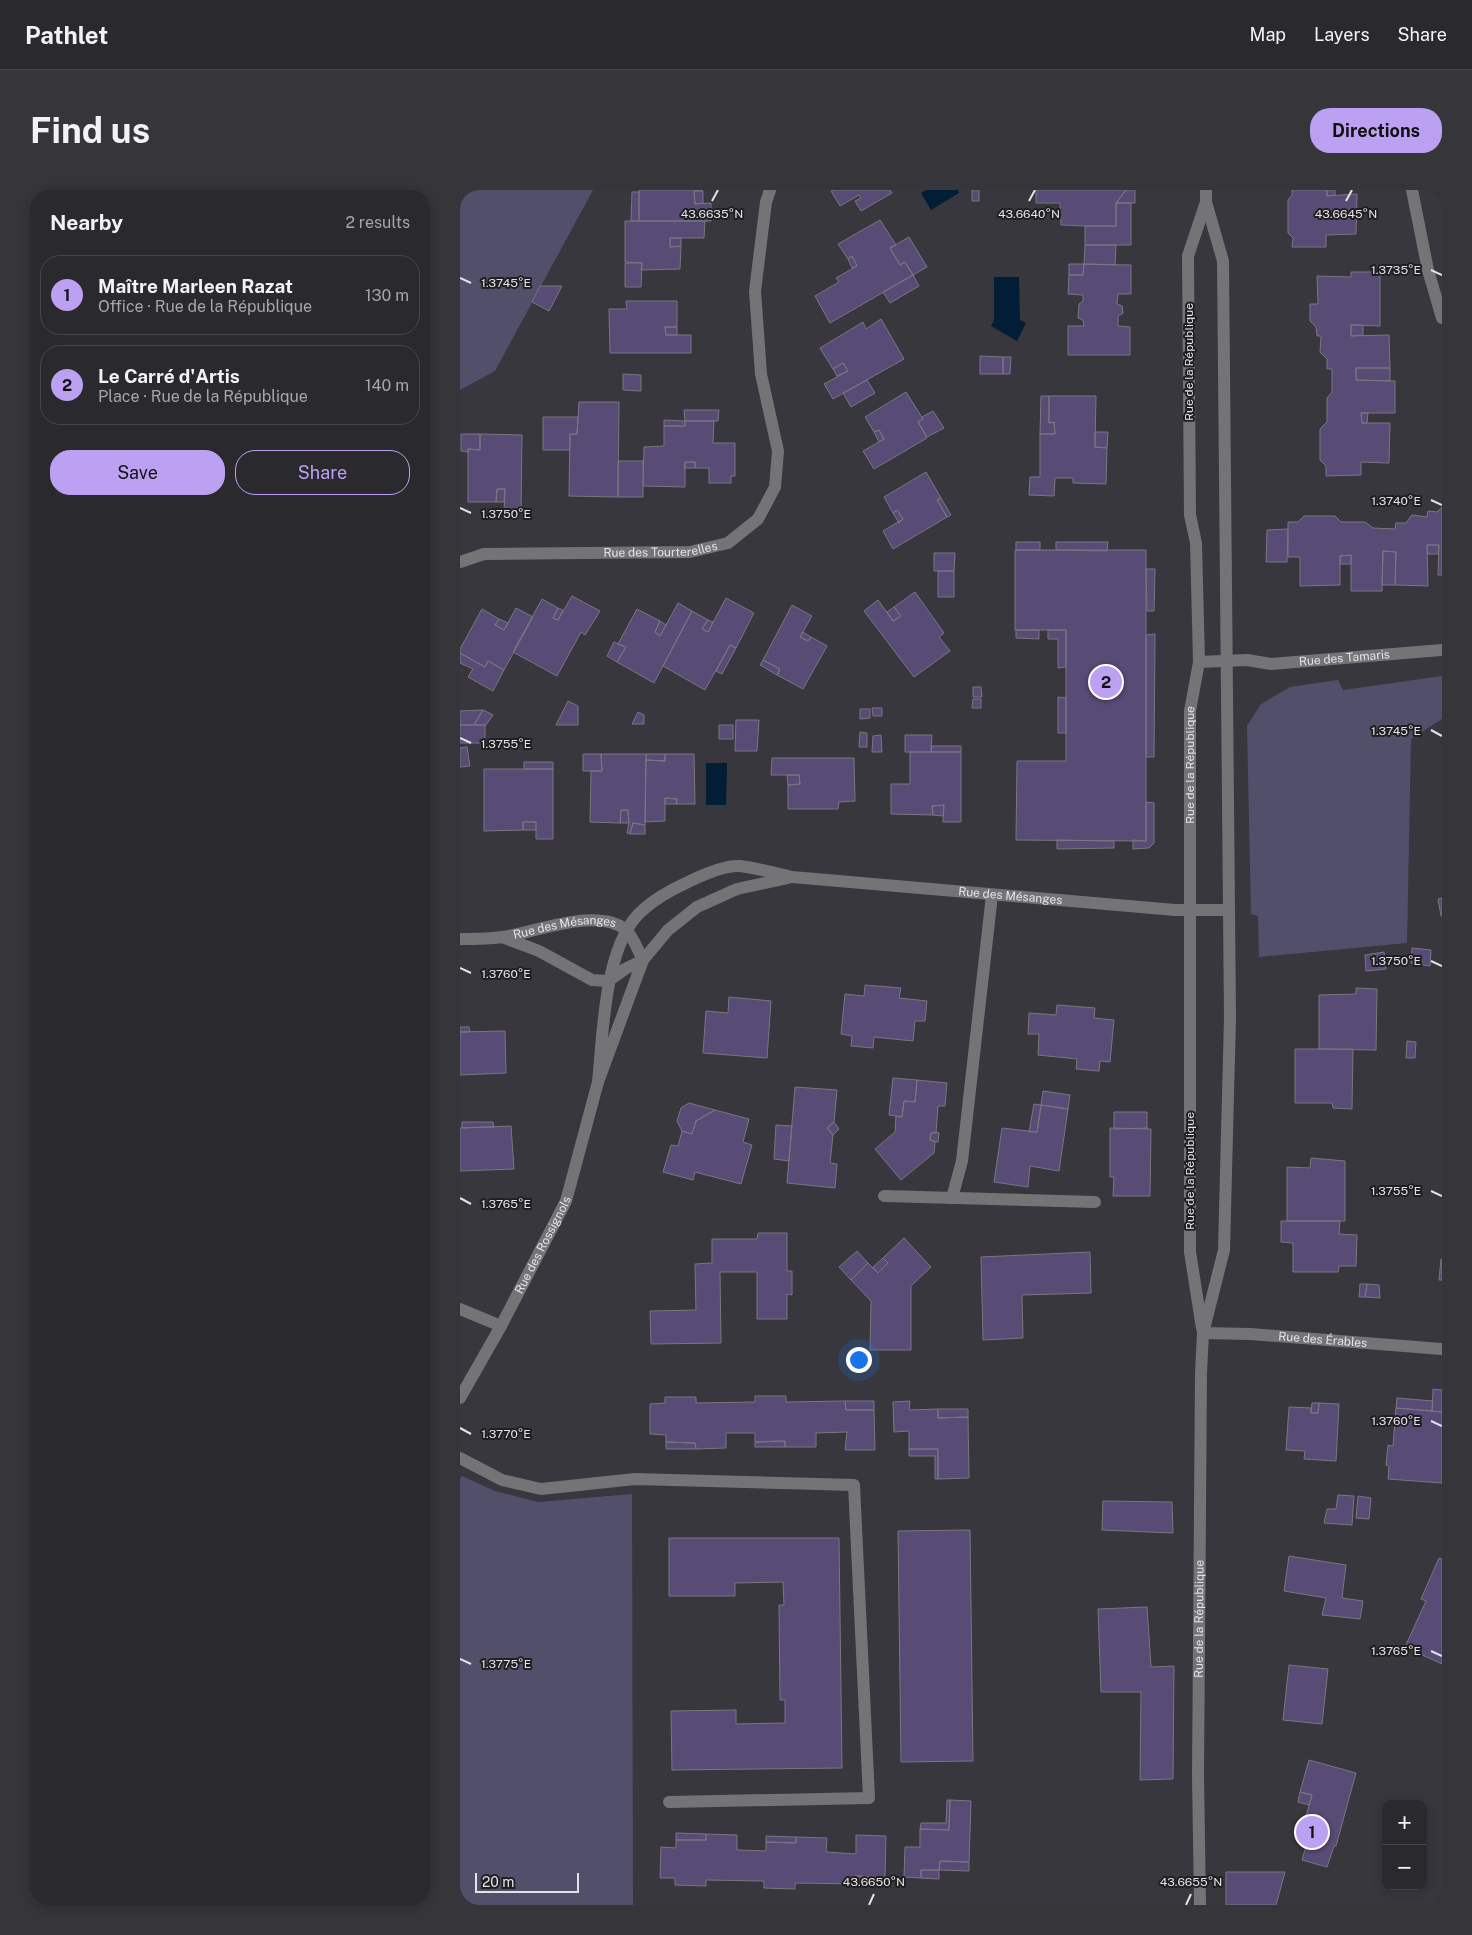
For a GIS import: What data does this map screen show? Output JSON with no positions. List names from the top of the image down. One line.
{"streets":{"street":["Rue de la République","Rue des Tourterelles","Rue des Tamaris","Rue des Mésanges","Rue des Rossignols","Rue des Érables"]},"crossings":[["Rue de la République","Rue des Tamaris"],["Rue de la République","Rue des Mésanges"],["Rue de la République","Rue des Érables"],["Rue des Mésanges","Rue des Rossignols"]],"scale_bar":"20 m","page":{"header":"Pathlet","nav":["Map","Layers","Share"],"buttons":["Directions",["Save","Share"]],"title":"Find us","heading":["Nearby","2 results"],"list":[{"mark":"1","name":"Maître Marleen Razat","note":"Office · Rue de la République","value":"130 m"},{"mark":"2","name":"Le Carré d'Artis","note":"Place · Rue de la République","value":"140 m"}],"pins":["2","1"],"map_buttons":["+","−"],"scale":"20 m"},"coordinates":["43.6635°N","43.6640°N","43.6645°N","1.3735°E","1.3745°E","1.3740°E","1.3750°E","1.3755°E","1.3760°E","1.3765°E","1.3770°E","1.3775°E","43.6650°N","43.6655°N"]}
